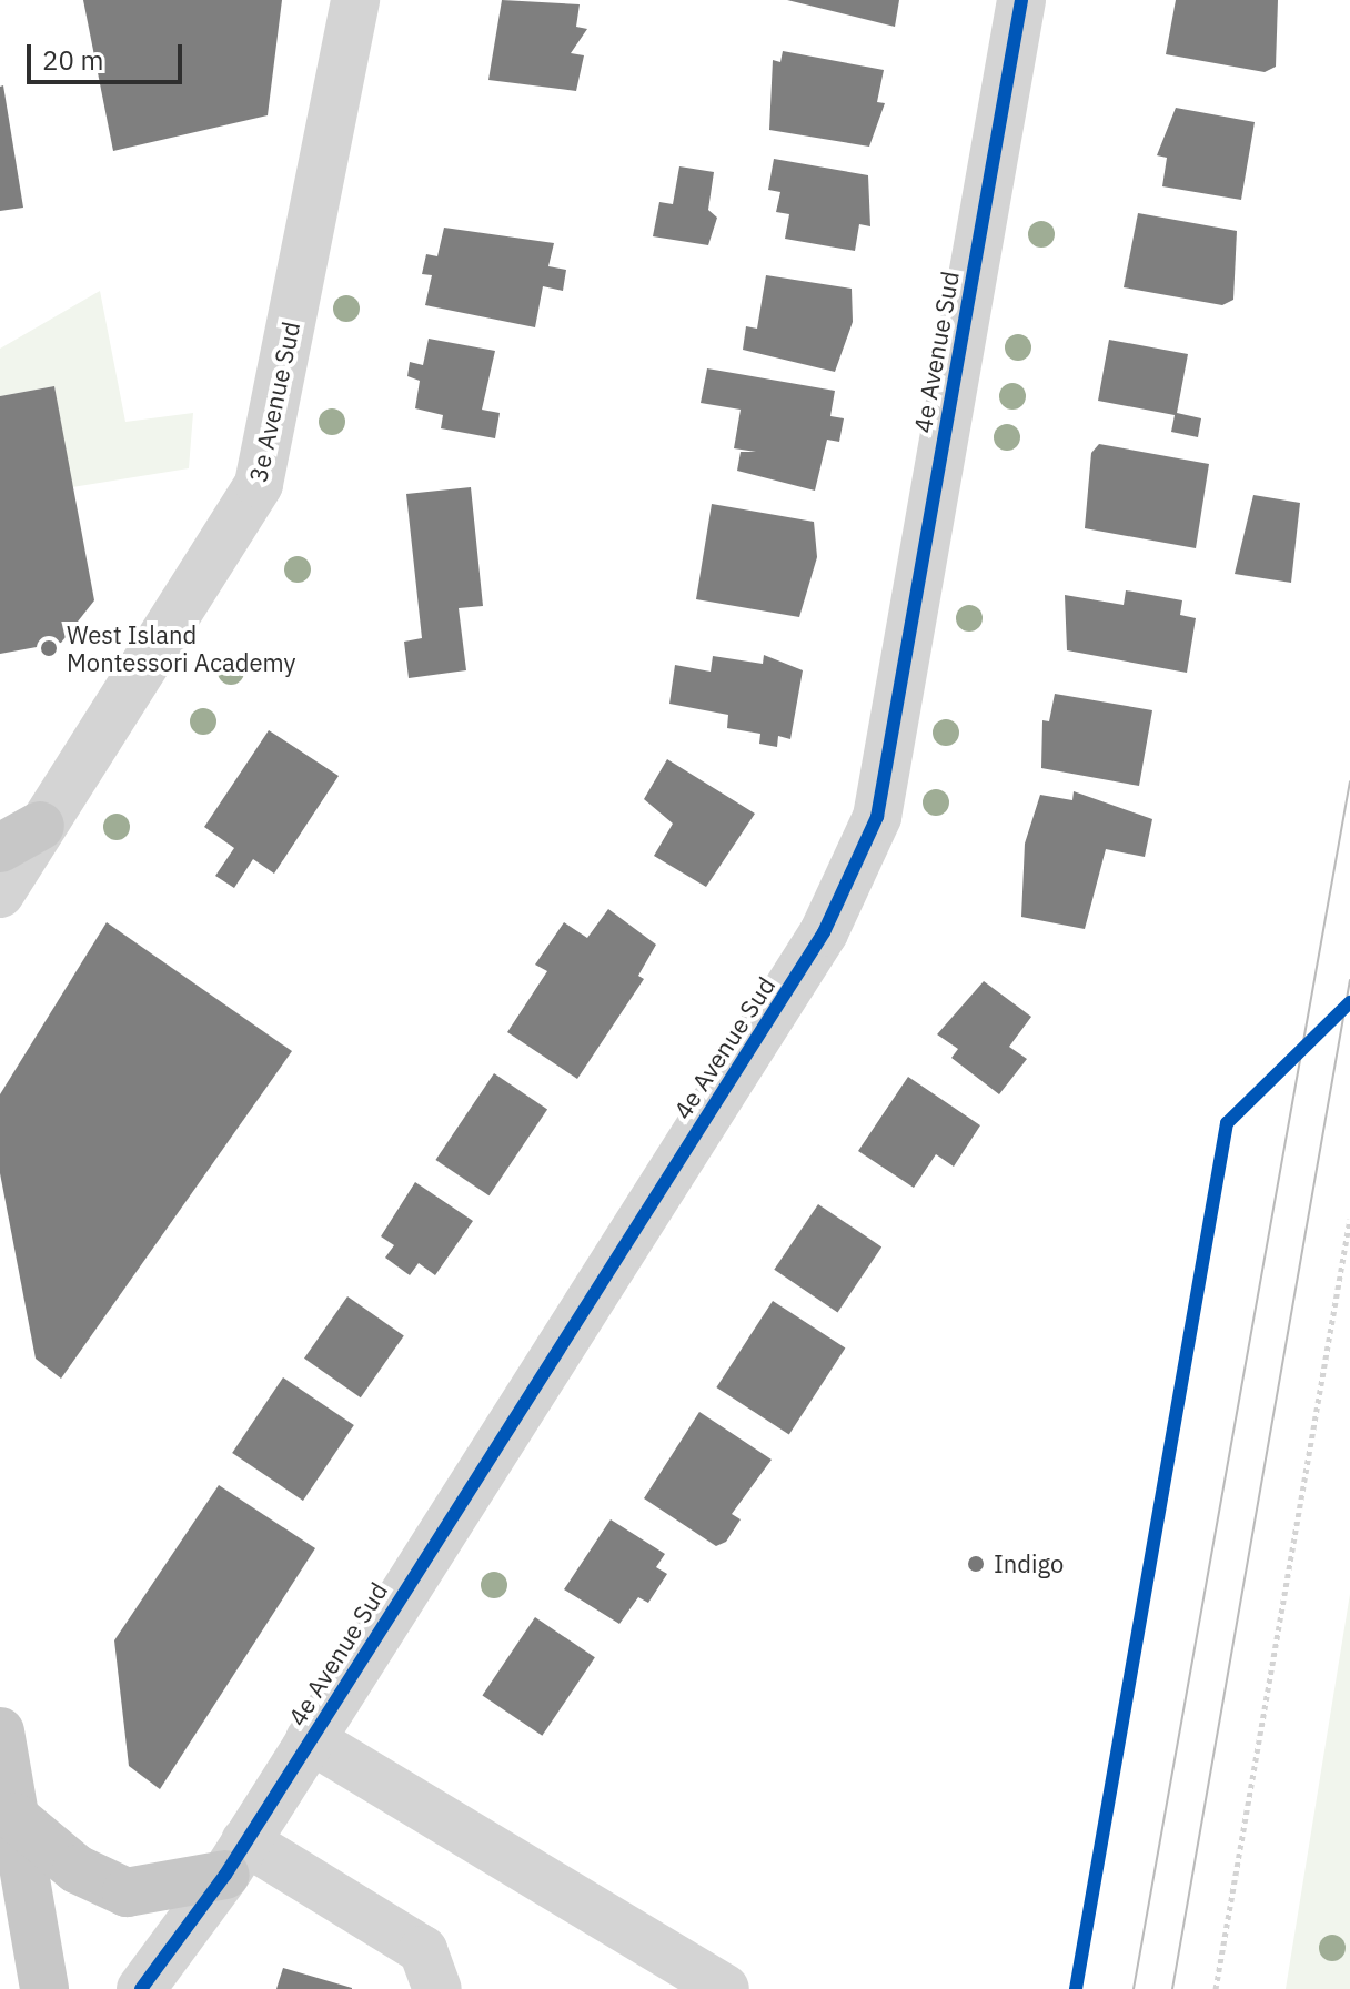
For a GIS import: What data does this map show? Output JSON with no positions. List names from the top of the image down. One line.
{"streets":{"street":["4e Avenue Sud","3e Avenue Sud"]},"places":["West Island Montessori Academy","Indigo"],"scale_bar":"20 m"}
